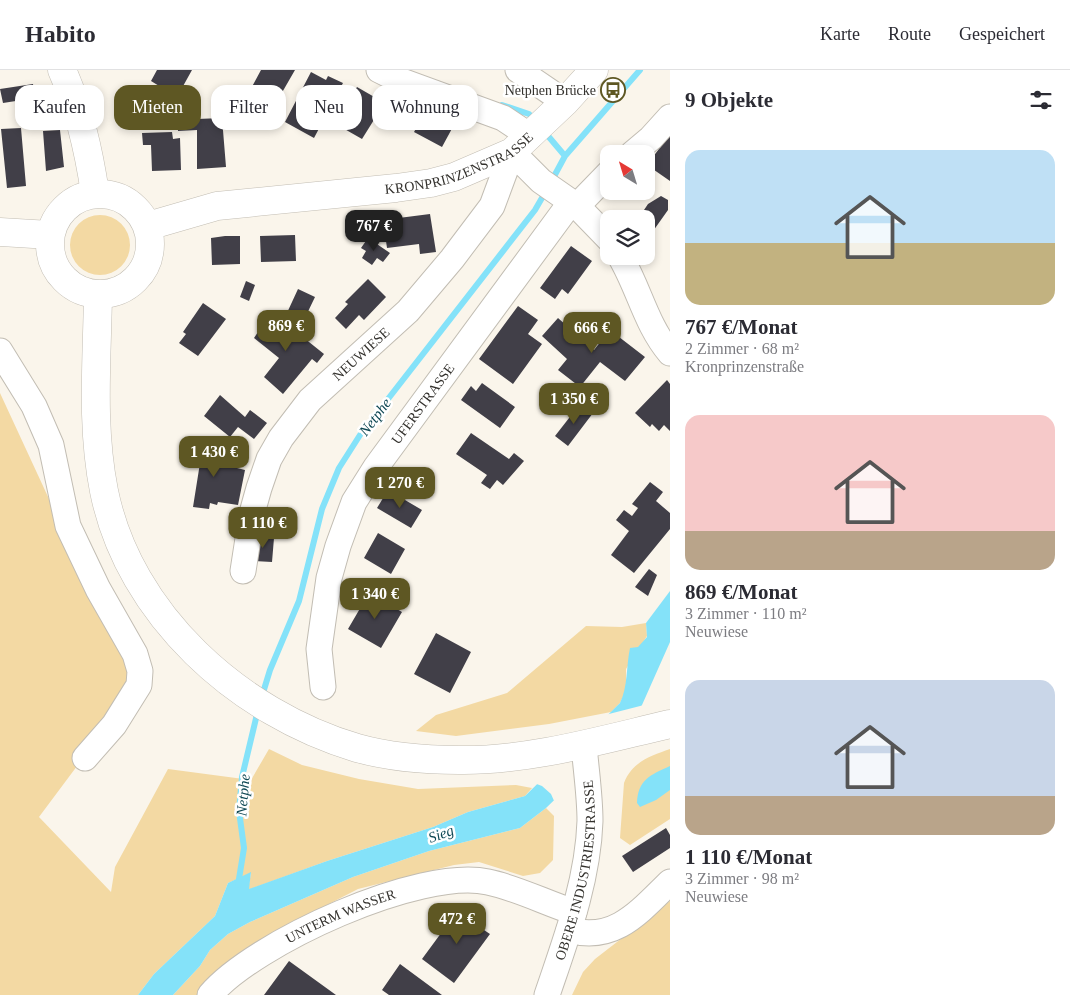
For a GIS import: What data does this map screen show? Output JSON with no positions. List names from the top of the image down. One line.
{"streets":{"main road":["KRONPRINZENSTRASSE"],"street":["NEUWIESE","UFERSTRASSE","OBERE INDUSTRIESTRASSE","UNTERM WASSER"]},"crossings":[["KRONPRINZENSTRASSE","NEUWIESE"],["OBERE INDUSTRIESTRASSE","UNTERM WASSER"]],"water":["Netphe","Sieg"],"places":{"bus stop":["Netphen Brücke"]},"north":"top left","page":{"header":"Habito","nav":["Karte","Route","Gespeichert"],"heading":"9 Objekte","chip":["Kaufen","Mieten","Filter","Neu","Wohnung"],"list":[{"name":"767 €/Monat","note":"2 Zimmer · 68 m² · Kronprinzenstraße"},{"name":"869 €/Monat","note":"3 Zimmer · 110 m² · Neuwiese"},{"name":"1 110 €/Monat","note":"3 Zimmer · 98 m² · Neuwiese"}],"price":["767 €","869 €","666 €","1 350 €","1 430 €","1 270 €","1 110 €","1 340 €","472 €"]}}
